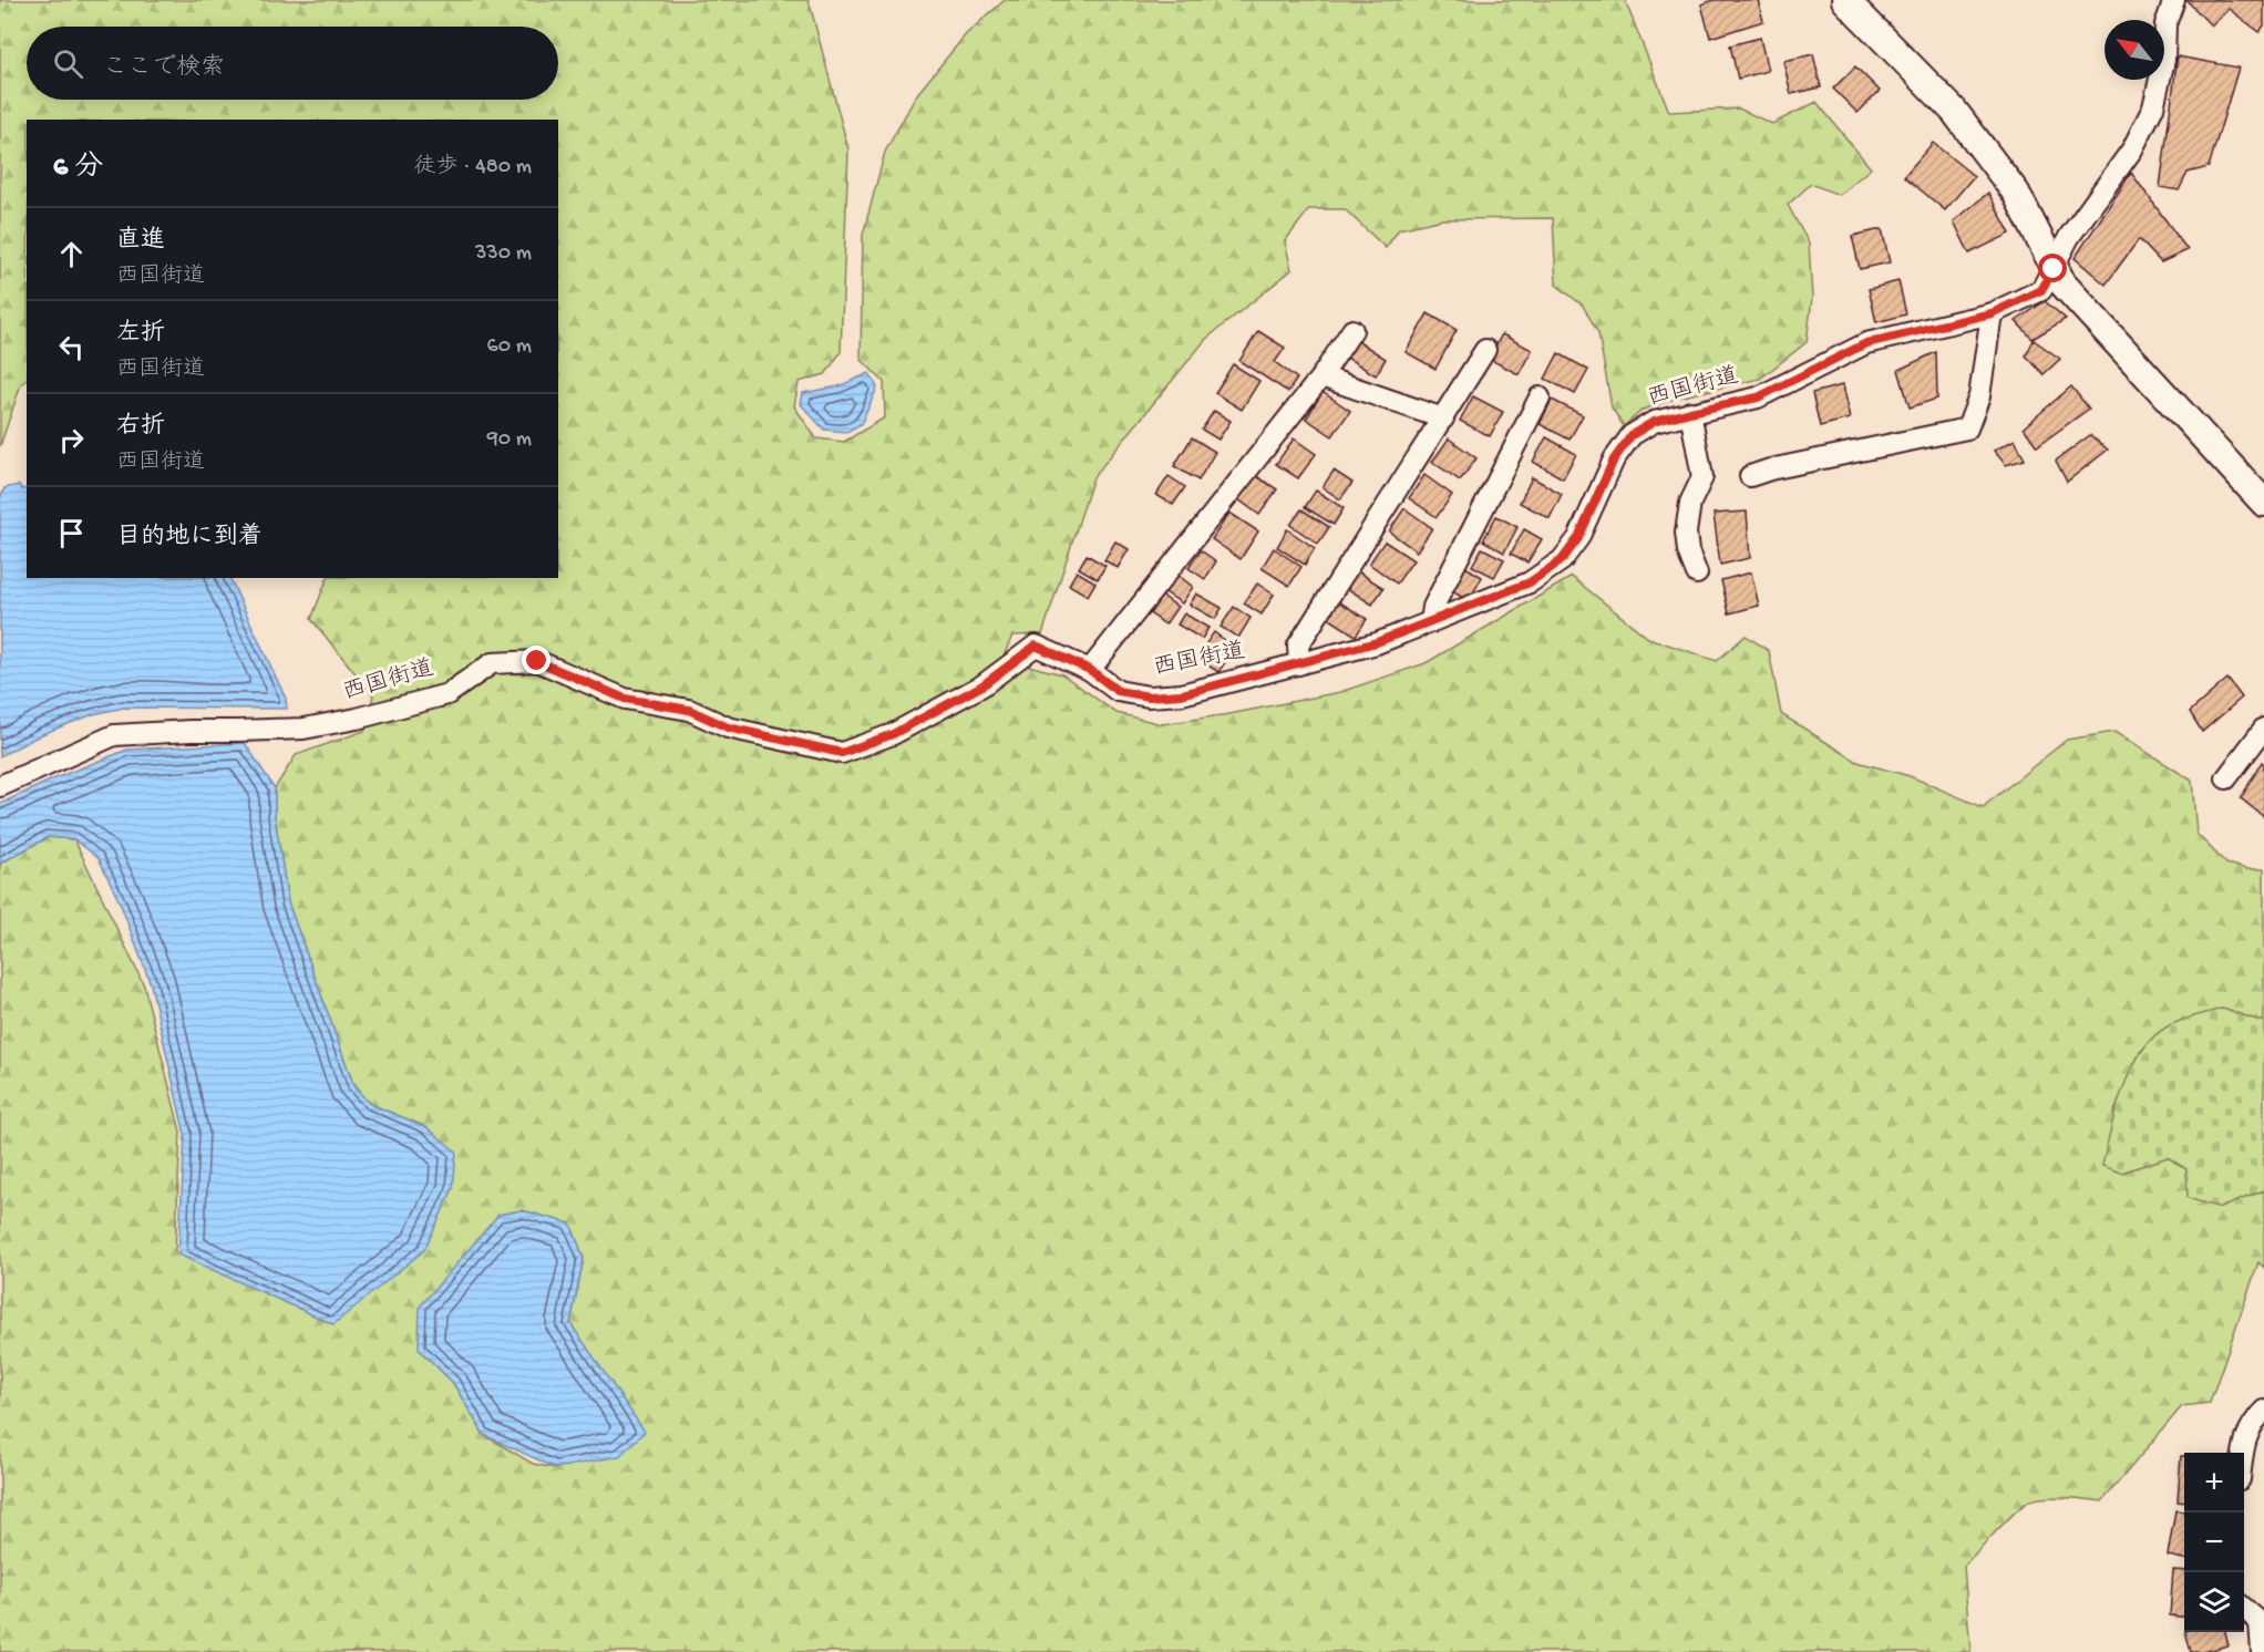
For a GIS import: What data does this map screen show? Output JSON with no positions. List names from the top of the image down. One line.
{"streets":{"street":["西国街道"]},"north":"top left","page":{"search":"ここで検索","heading":["6 分","徒歩 · 480 m"],"list":[["直進","西国街道","330 m"],["左折","西国街道","60 m"],["右折","西国街道","90 m"],"目的地に到着"],"map_buttons":["+","−"]}}
